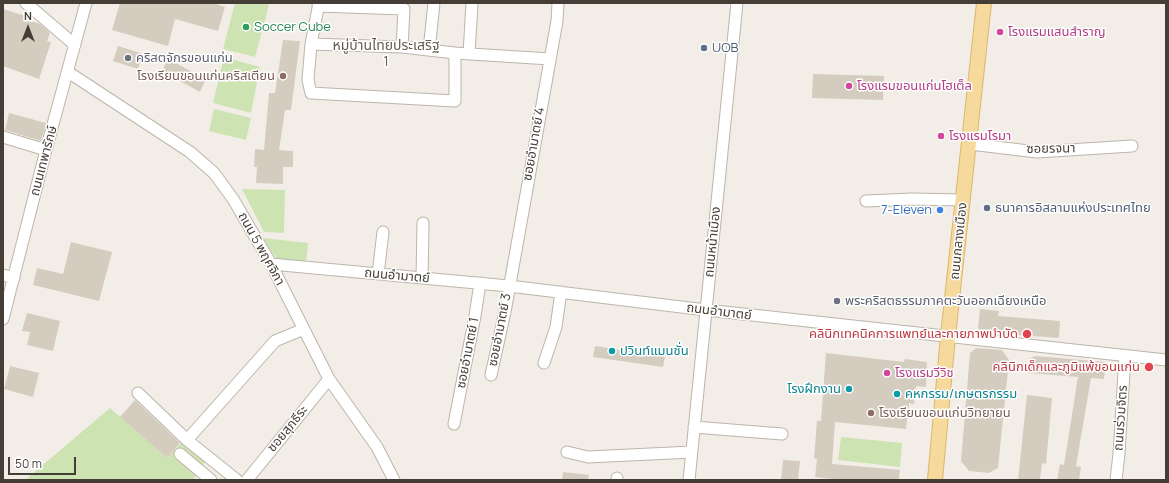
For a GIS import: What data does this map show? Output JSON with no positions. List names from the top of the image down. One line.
{"streets":{"main road":["ถนนกลางเมือง"],"street":["ซอยอำมาตย์ 4","ซอยรจนา","ถนนเทพารักษ์","ถนนหน้าเมือง","ถนน 5 พฤศจิกา","ถนนอำมาตย์","ซอยอำมาตย์ 3","ซอยอำมาตย์ 1","ถนนร่วมจิตร","ซอยสุภธีระ"]},"crossings":[["ซอยอำมาตย์ 4","ถนนอำมาตย์"],["ซอยอำมาตย์ 4","ซอยอำมาตย์ 3"],["ซอยรจนา","ถนนกลางเมือง"],["ถนนเทพารักษ์","ถนน 5 พฤศจิกา"],["ถนนกลางเมือง","ถนนอำมาตย์"],["ถนนหน้าเมือง","ถนนอำมาตย์"],["ถนน 5 พฤศจิกา","ถนนอำมาตย์"],["ถนน 5 พฤศจิกา","ซอยสุภธีระ"],["ถนนอำมาตย์","ซอยอำมาตย์ 3"],["ถนนอำมาตย์","ซอยอำมาตย์ 1"],["ถนนอำมาตย์","ถนนร่วมจิตร"]],"districts":["หมู่บ้านไทยประเสริฐ 1"],"places":["Soccer Cube","โรงแรมแสนสำราญ","UOB","คริสตจักรขอนแก่น","โรงเรียนขอนแก่นคริสเตียน","โรงแรมขอนแก่นโฮเต็ล","โรงแรมโรมา","ธนาคารอิสลามแห่งประเทศไทย","7-Eleven","พระคริสตธรรมภาคตะวันออกเฉียงเหนือ","คลินิกเทคนิคการแพทย์และกายภาพบำบัด","ปวินท์แมนชั่น","คลินิกเด็กและภูมิแพ้ขอนแก่น","โรงแรมวีวิช","โรงฝึกงาน","คหกรรม/เกษตรกรรม","โรงเรียนขอนแก่นวิทยายน"],"scale_bar":"50 m","north":"top"}
